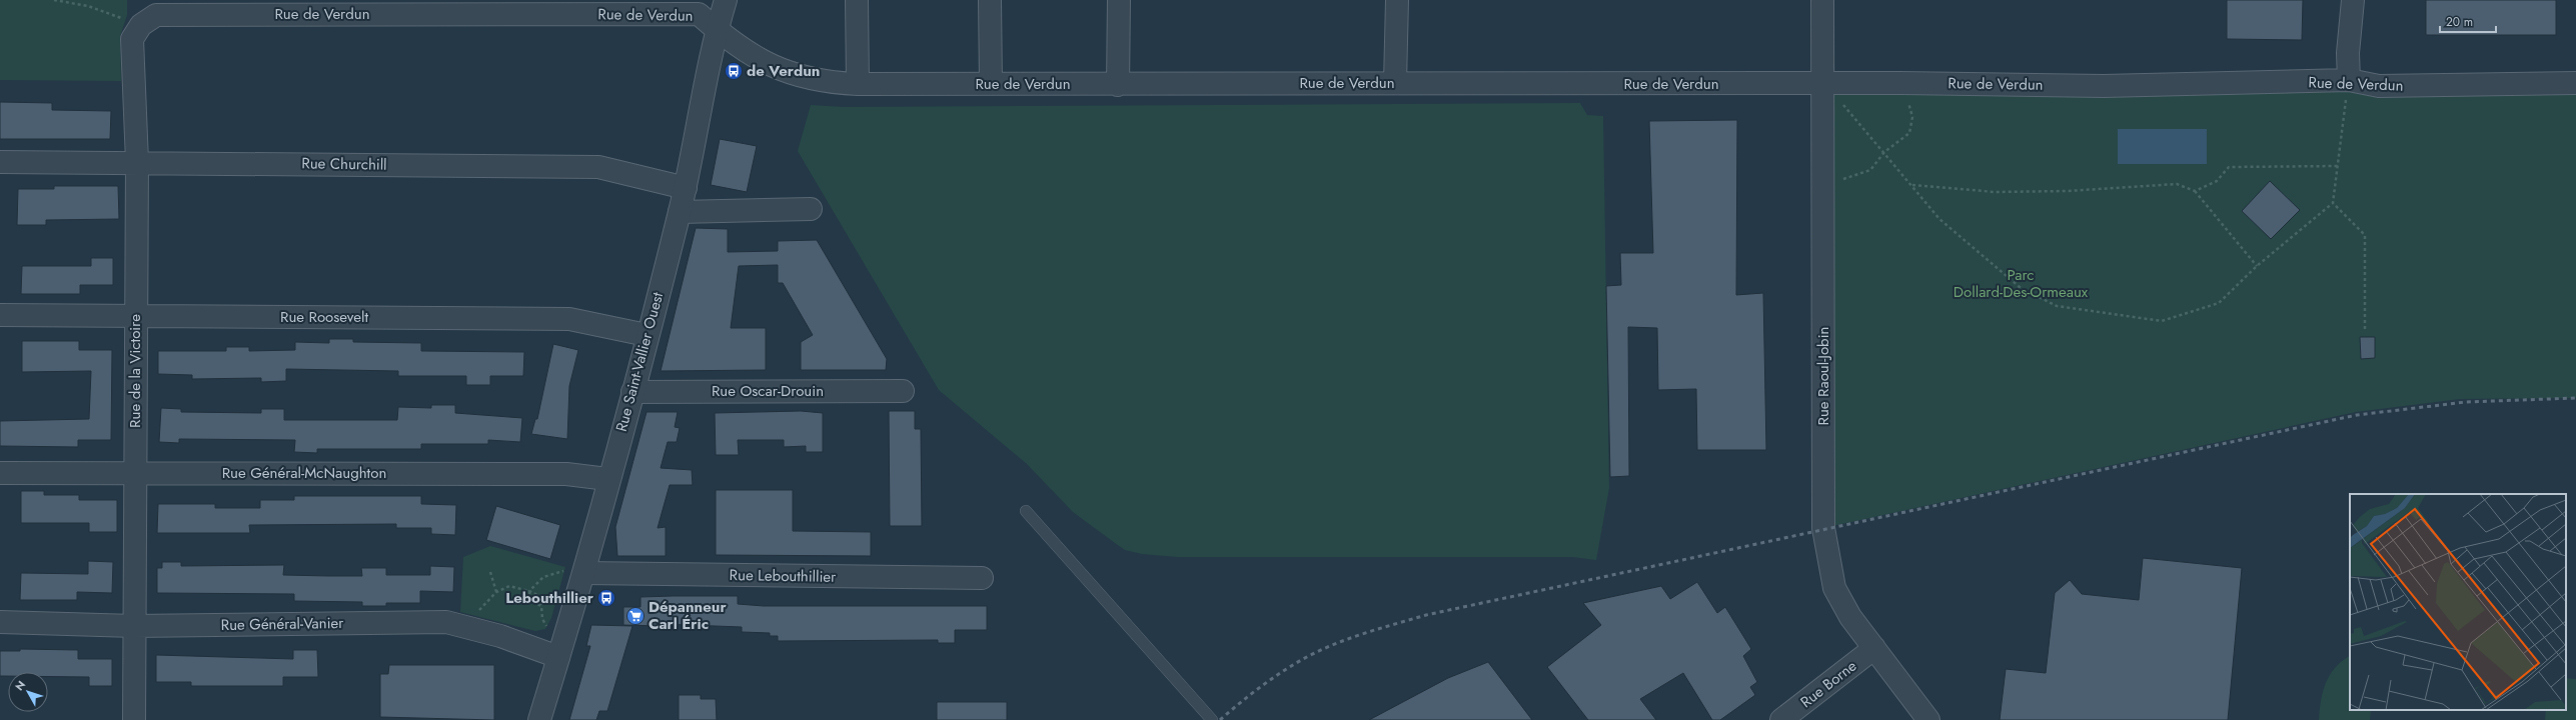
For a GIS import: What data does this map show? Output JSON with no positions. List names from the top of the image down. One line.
{"streets":{"street":["Rue de Verdun","Rue Churchill","Rue Roosevelt","Rue Saint-Vallier Ouest","Rue de la Victoire","Rue Raoul-Jobin","Rue Oscar-Drouin","Rue Général-McNaughton","Rue Lebouthillier","Rue Général-Vanier","Rue Borne"]},"crossings":[["Rue de Verdun","Rue Saint-Vallier Ouest"],["Rue de Verdun","Rue de la Victoire"],["Rue de Verdun","Rue Raoul-Jobin"],["Rue Churchill","Rue Saint-Vallier Ouest"],["Rue Churchill","Rue de la Victoire"],["Rue Roosevelt","Rue Saint-Vallier Ouest"],["Rue Roosevelt","Rue de la Victoire"],["Rue Saint-Vallier Ouest","Rue Oscar-Drouin"],["Rue Saint-Vallier Ouest","Rue Général-McNaughton"],["Rue Saint-Vallier Ouest","Rue Lebouthillier"],["Rue Saint-Vallier Ouest","Rue Général-Vanier"],["Rue de la Victoire","Rue Général-McNaughton"],["Rue de la Victoire","Rue Général-Vanier"],["Rue Raoul-Jobin","Rue Borne"]],"parks":["Parc Dollard-Des-Ormeaux"],"places":{"bus stop":["de Verdun","Lebouthillier"],"supermarket":["Dépanneur Carl Éric"]},"scale_bar":"20 m","north":"top left"}
